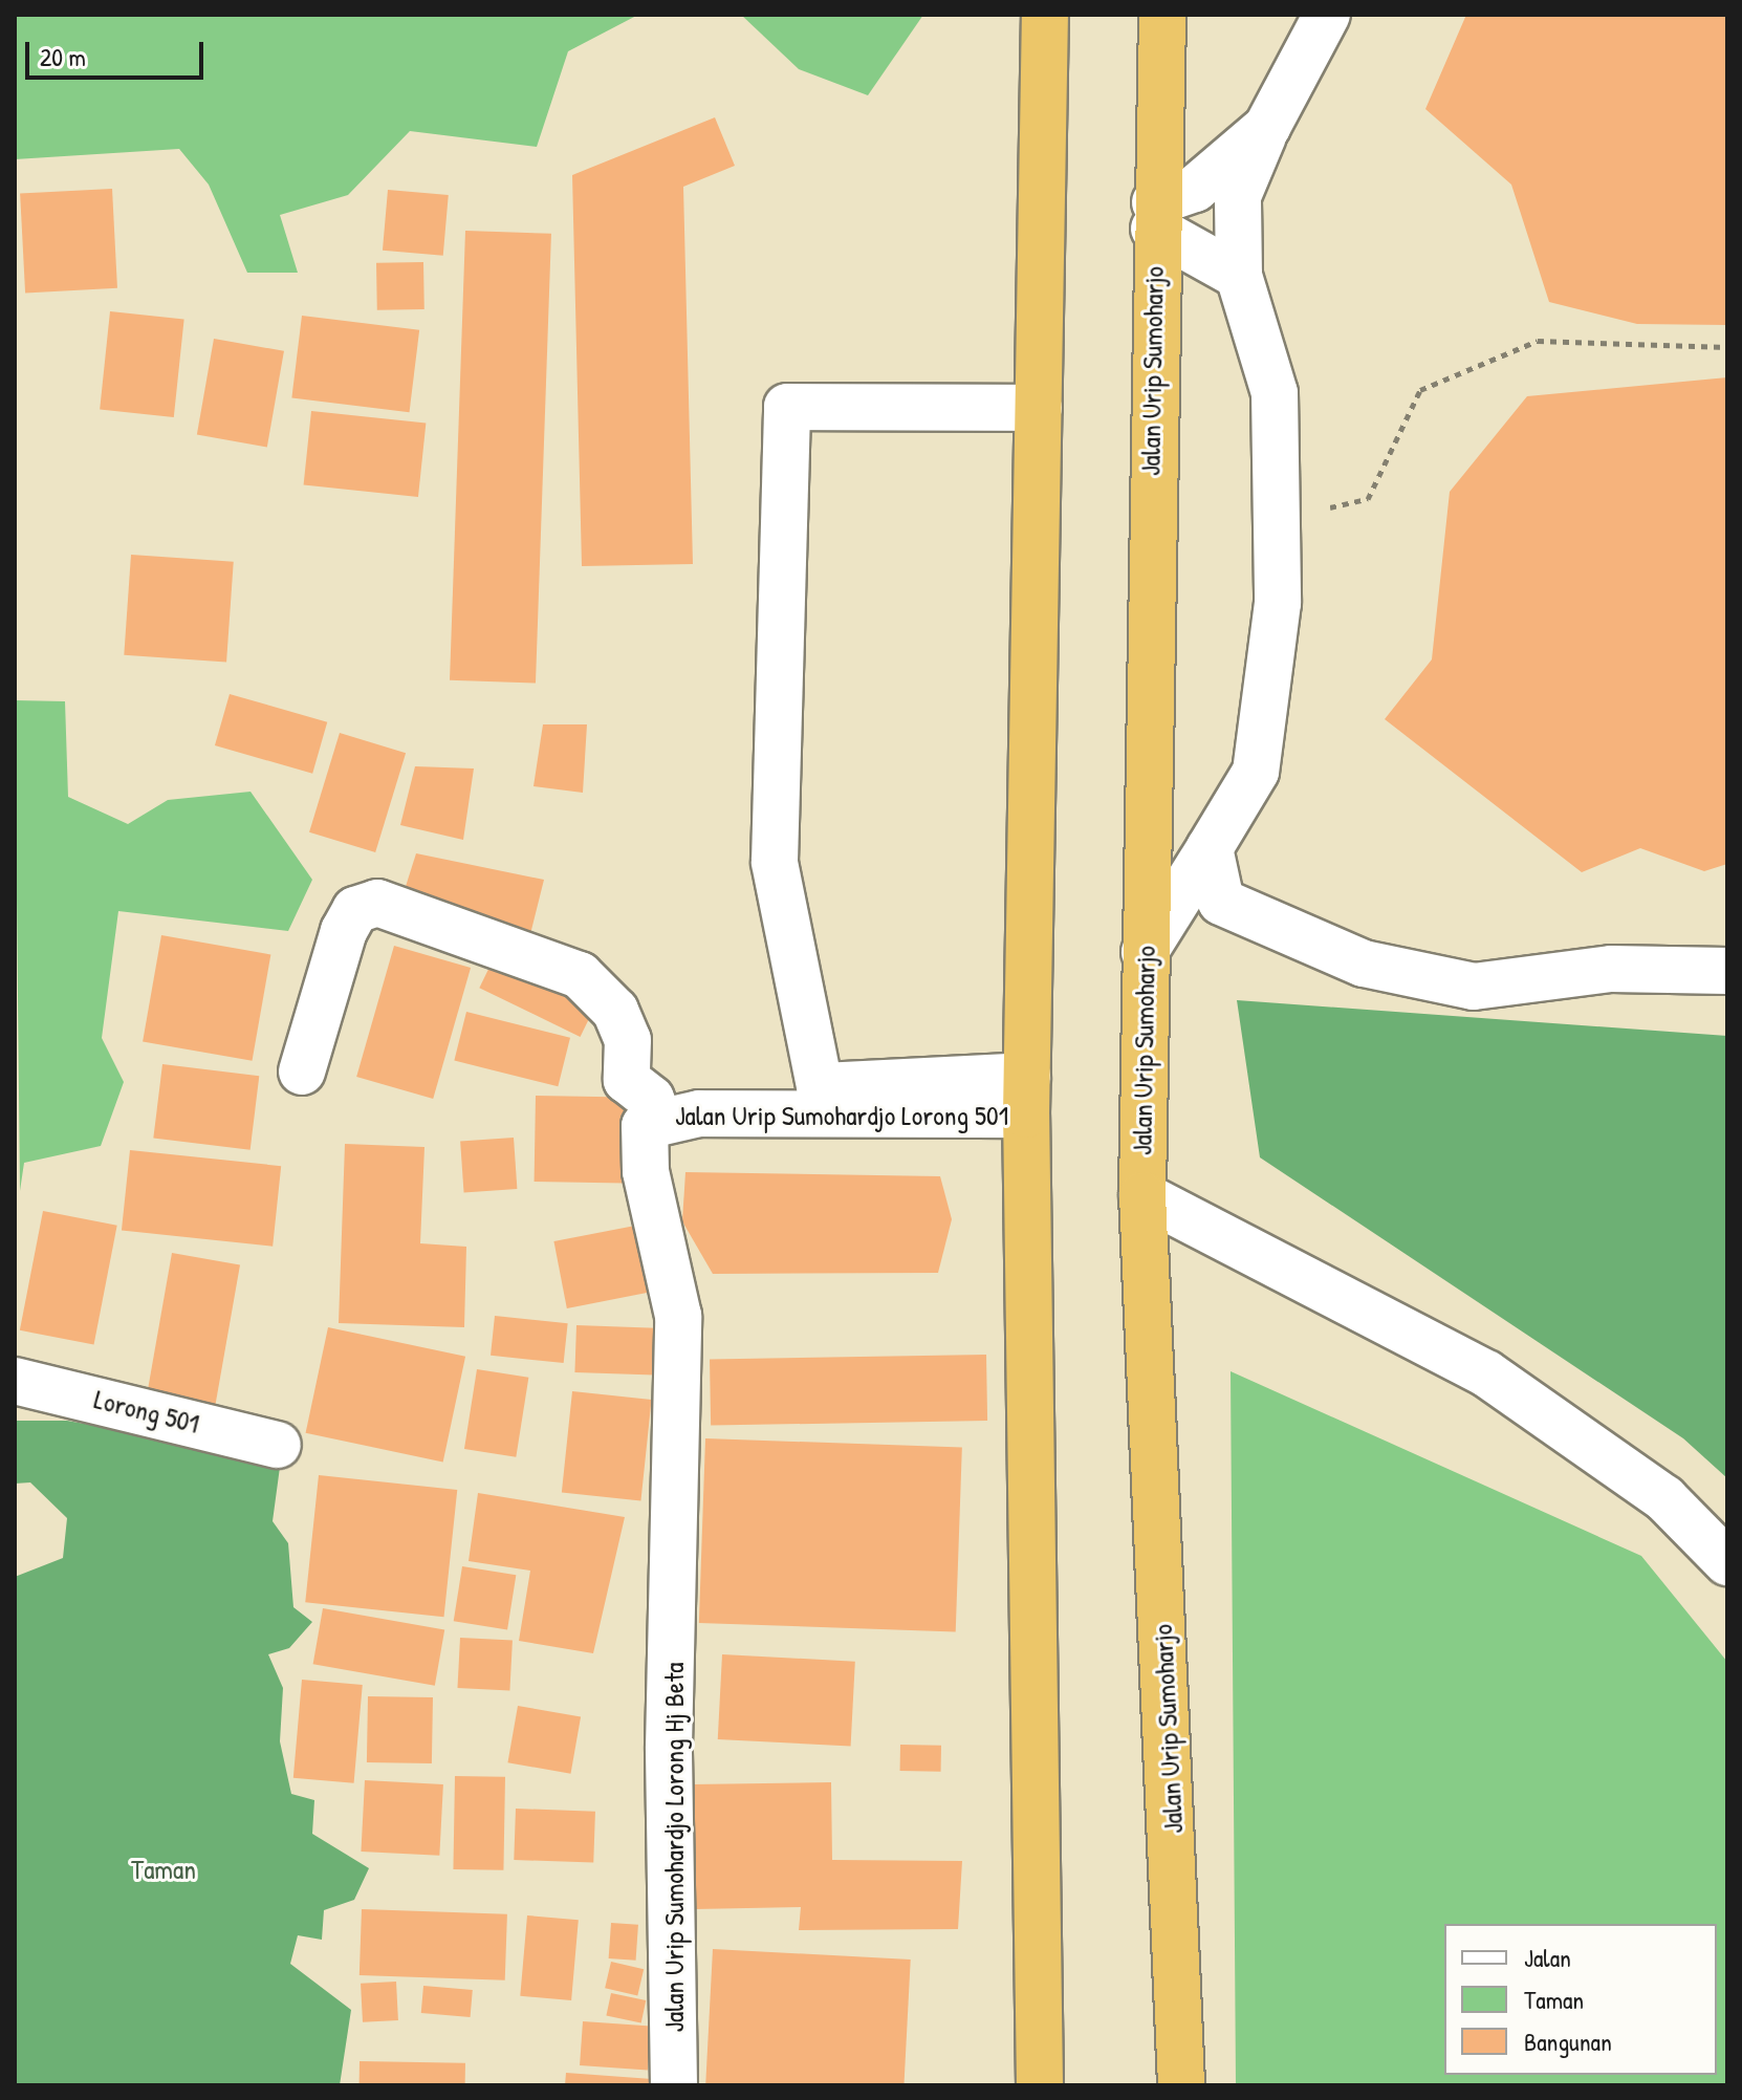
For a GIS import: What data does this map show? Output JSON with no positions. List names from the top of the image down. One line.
{"streets":{"highway":["Jalan Urip Sumoharjo"],"street":["Jalan Urip Sumohardjo Lorong 501","Lorong 501","Jalan Urip Sumohardjo Lorong Hj Beta"]},"crossings":[["Jalan Urip Sumohardjo Lorong 501","Jalan Urip Sumohardjo Lorong Hj Beta"]],"parks":["Taman"],"legend":["Jalan","Taman","Bangunan"],"scale_bar":"20 m"}
